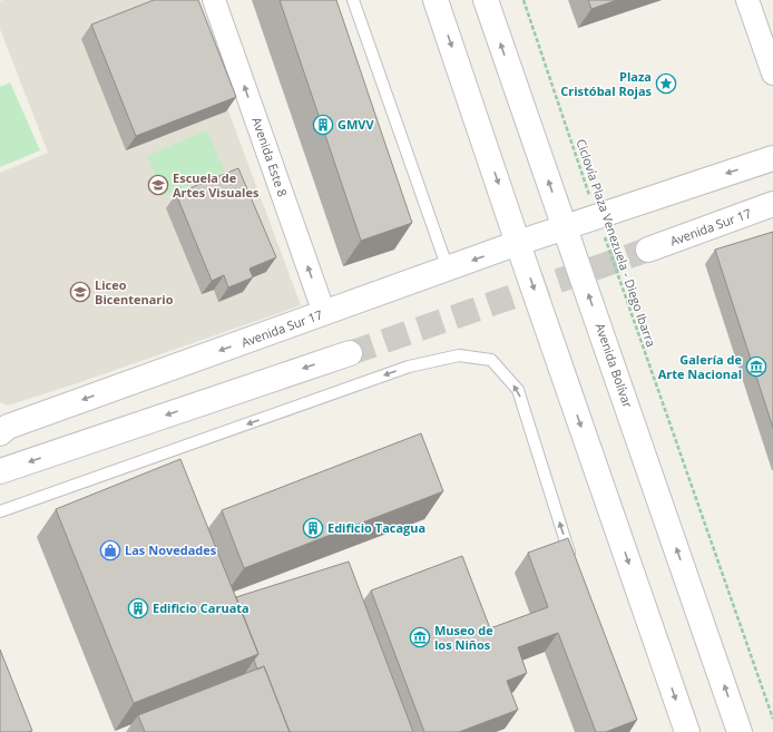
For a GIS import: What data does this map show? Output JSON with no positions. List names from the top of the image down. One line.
{"streets":{"main road":["Avenida Sur 17","Avenida Bolívar"],"street":["Avenida Este 8"],"path":["Ciclovía Plaza Venezuela - Diego Ibarra"]},"crossings":[["Avenida Este 8","Avenida Sur 17"],["Avenida Sur 17","Ciclovía Plaza Venezuela - Diego Ibarra"],["Avenida Sur 17","Avenida Bolívar"]],"one_way":["Avenida Este 8"],"places":{"place":["Plaza Cristóbal Rojas"],"building":["GMVV","Edificio Tacagua","Edificio Caruata"],"school or university":["Escuela de Artes Visuales","Liceo Bicentenario"],"museum":["Galería de Arte Nacional","Museo de los Niños"],"shop":["Las Novedades"]}}
